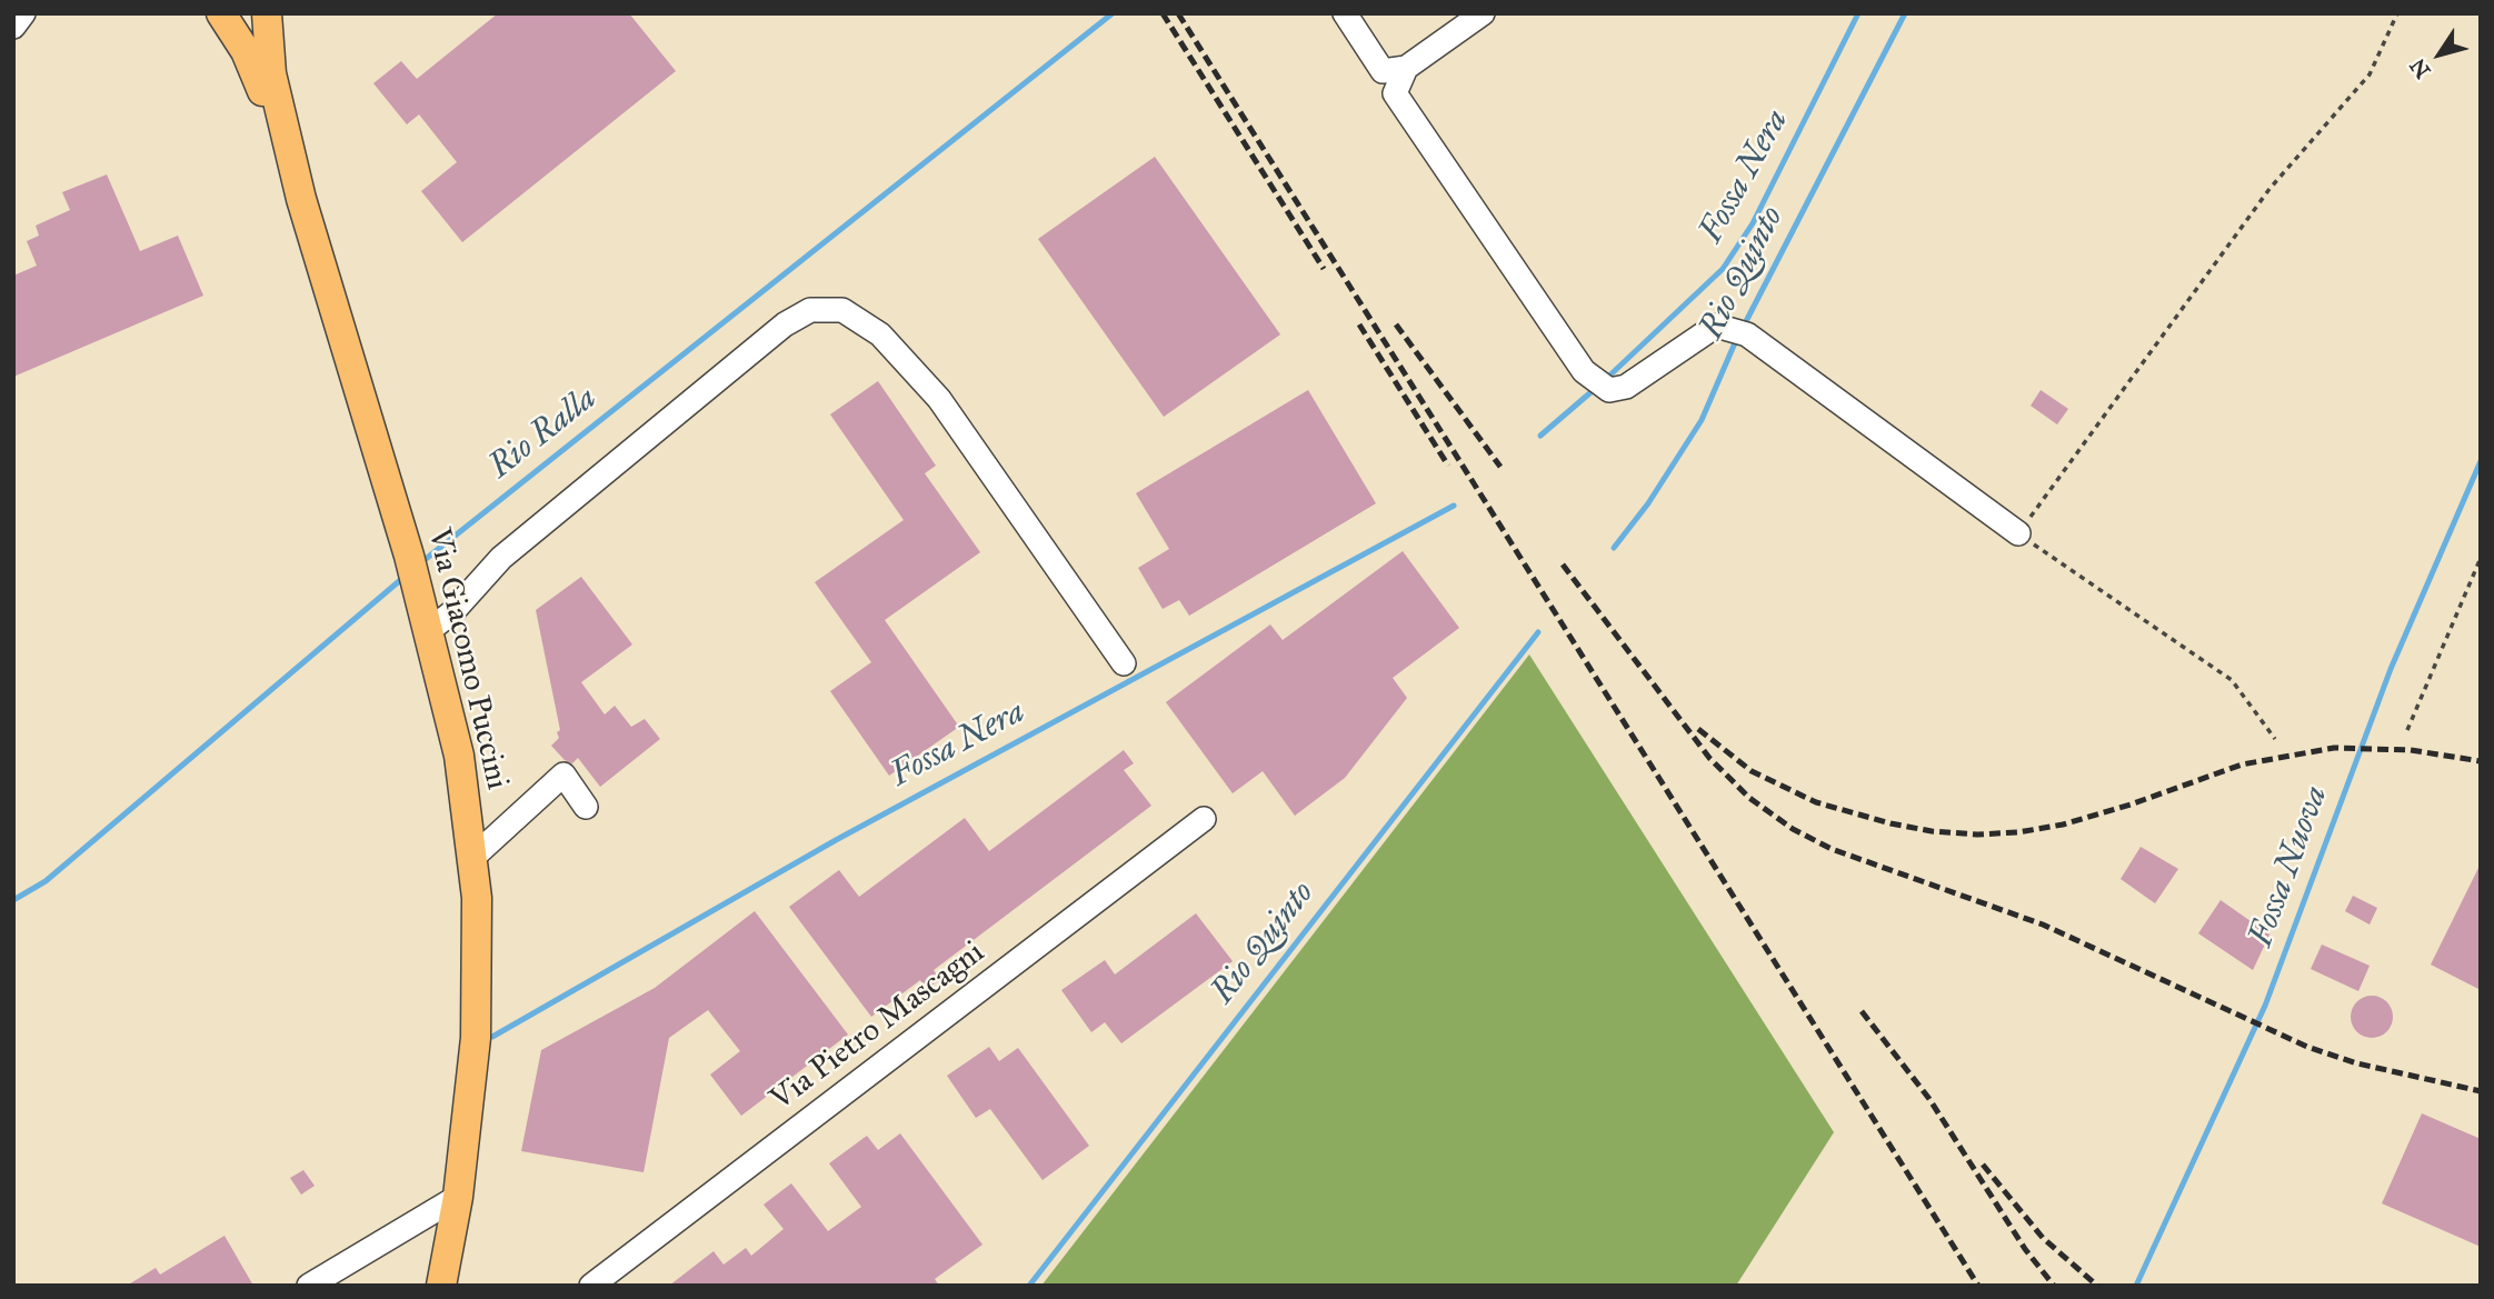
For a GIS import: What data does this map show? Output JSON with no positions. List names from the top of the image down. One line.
{"streets":{"main road":["Via Giacomo Puccini"],"street":["Via Pietro Mascagni"]},"water":["Fossa Nera","Rio Quinto","Rio Ralla","Fossa Nuova"],"north":"bottom left"}
